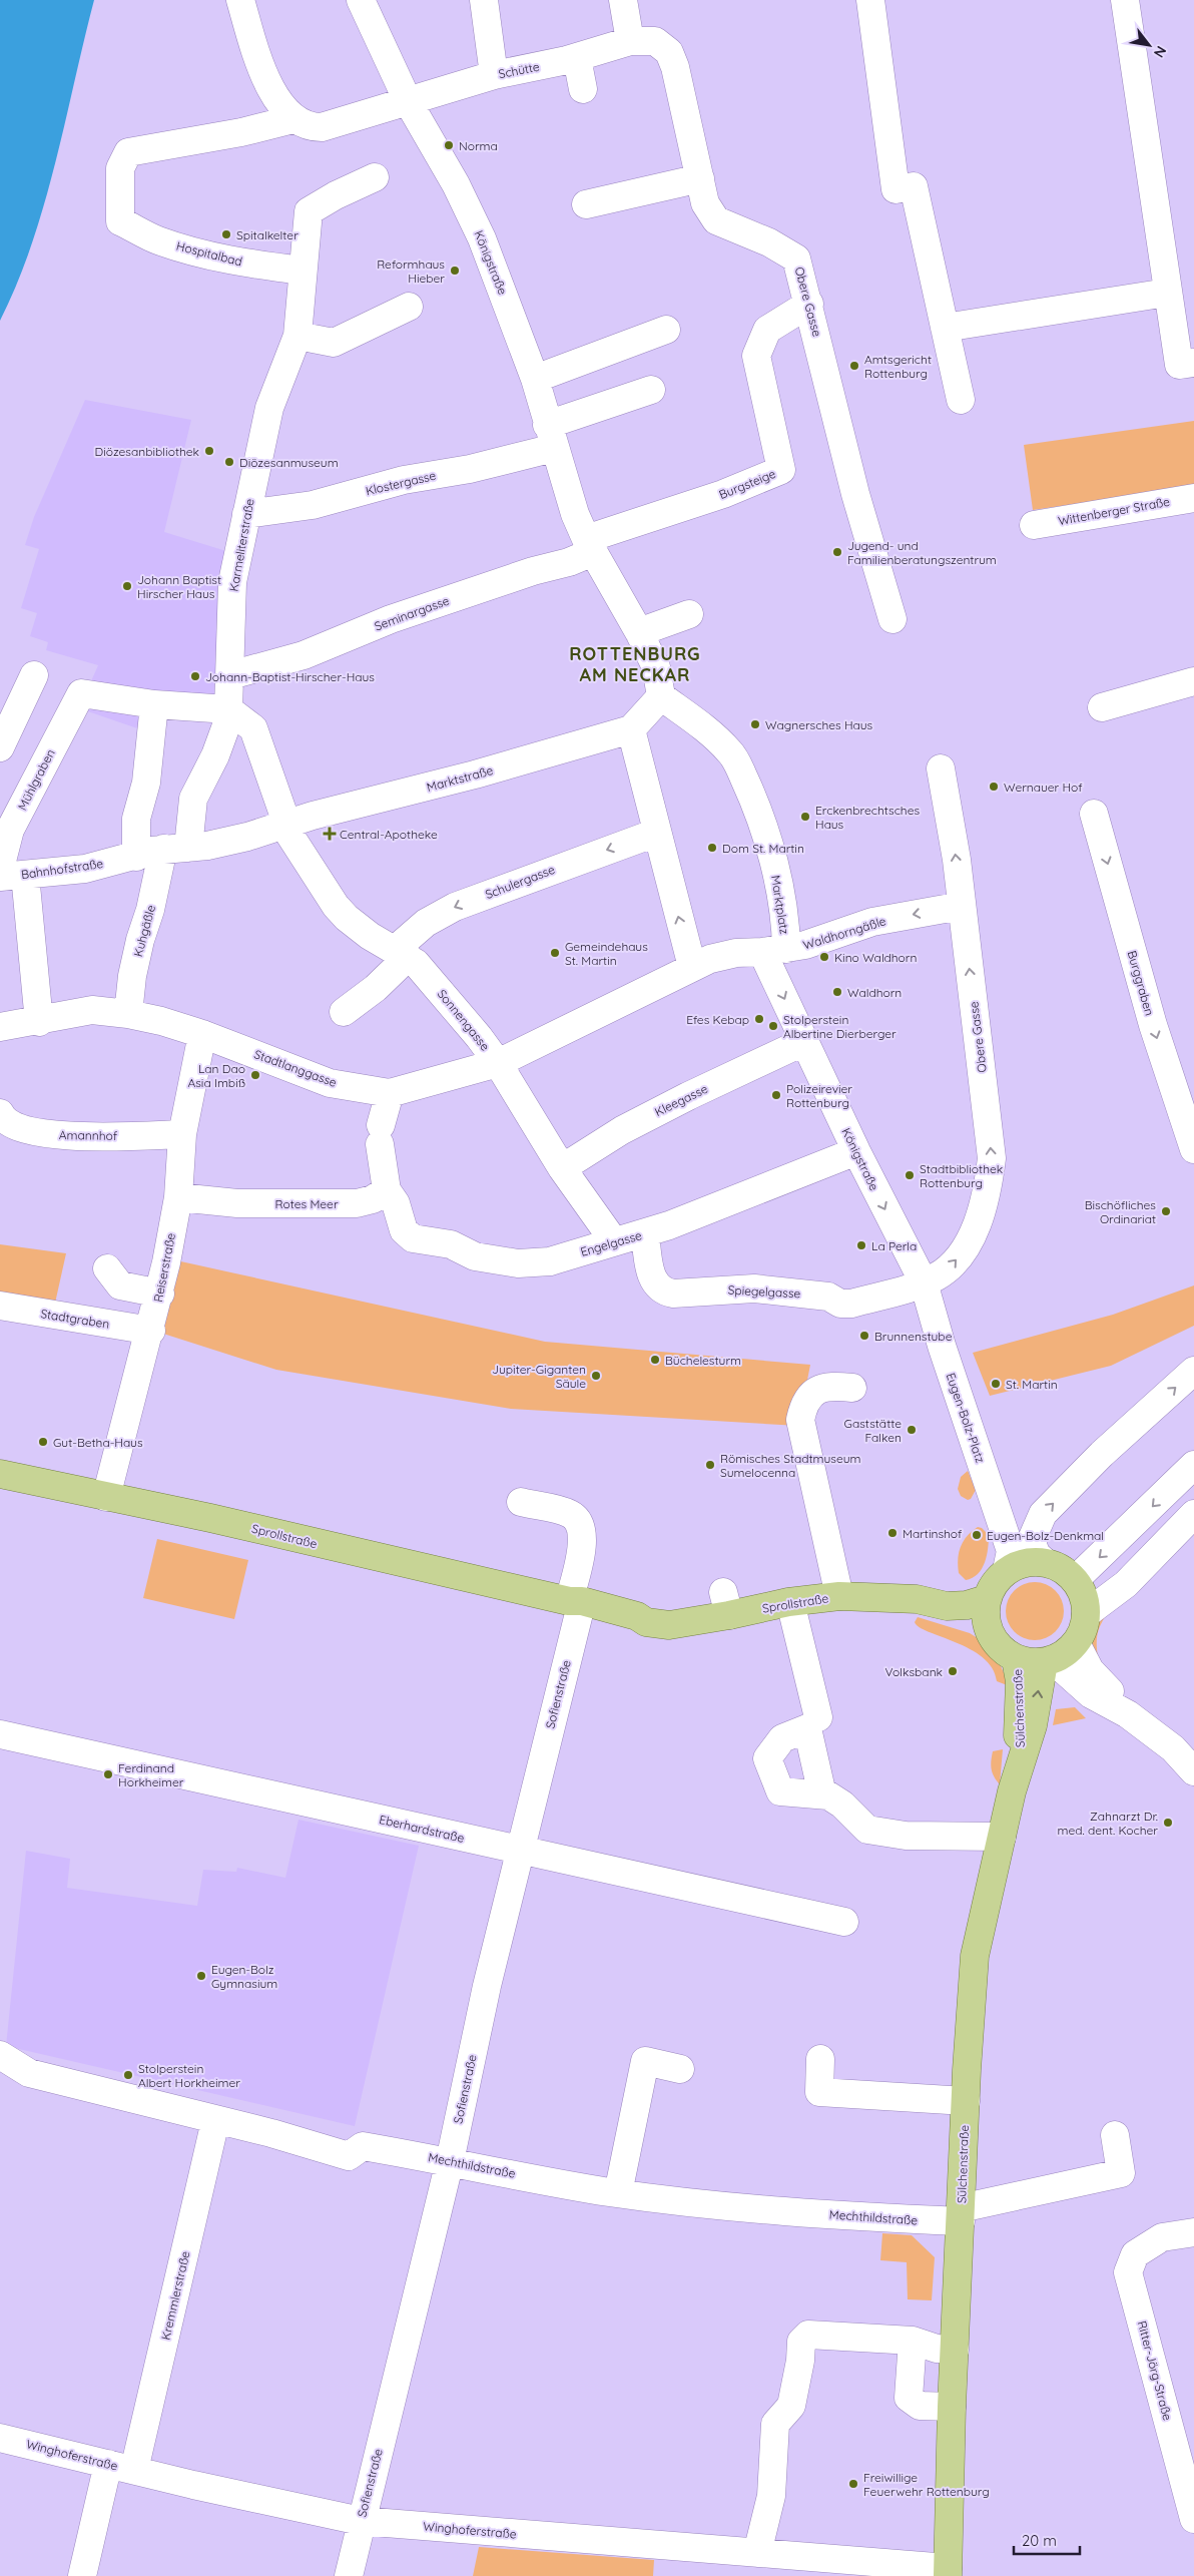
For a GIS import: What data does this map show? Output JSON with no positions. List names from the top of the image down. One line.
{"streets":{"main road":["Sprollstraße","Sülchenstraße"],"street":["Schütte","Hospitalbad","Königstraße","Obere Gasse","Klostergasse","Burgsteige","Wittenberger Straße","Karmeliterstraße","Seminargasse","Marktstraße","Mühlgraben","Bahnhofstraße","Schulergasse","Marktplatz","Kuhgäßle","Waldhorngäßle","Burggraben","Sonnengasse","Stadtlanggasse","Kleegasse","Amannhof","Rotes Meer","Engelgasse","Reiserstraße","Spiegelgasse","Stadtgraben","Eugen-Bolz-Platz","Sofienstraße","Eberhardstraße","Mechthildstraße","Kremmlerstraße","Ritter-Jörg-Straße","Winghoferstraße"]},"crossings":[["Schütte","Hospitalbad"],["Schütte","Königstraße"],["Schütte","Obere Gasse"],["Hospitalbad","Karmeliterstraße"],["Königstraße","Obere Gasse"],["Königstraße","Klostergasse"],["Königstraße","Burgsteige"],["Königstraße","Seminargasse"],["Königstraße","Marktplatz"],["Königstraße","Waldhorngäßle"],["Königstraße","Kleegasse"],["Königstraße","Engelgasse"],["Königstraße","Spiegelgasse"],["Königstraße","Eugen-Bolz-Platz"],["Obere Gasse","Burgsteige"],["Obere Gasse","Waldhorngäßle"],["Obere Gasse","Spiegelgasse"],["Obere Gasse","Eugen-Bolz-Platz"],["Klostergasse","Karmeliterstraße"],["Burgsteige","Seminargasse"],["Karmeliterstraße","Seminargasse"],["Karmeliterstraße","Marktstraße"],["Karmeliterstraße","Bahnhofstraße"],["Karmeliterstraße","Kuhgäßle"],["Marktstraße","Bahnhofstraße"],["Marktstraße","Kuhgäßle"],["Marktstraße","Sonnengasse"],["Mühlgraben","Bahnhofstraße"],["Mühlgraben","Stadtlanggasse"],["Bahnhofstraße","Kuhgäßle"],["Schulergasse","Sonnengasse"],["Marktplatz","Waldhorngäßle"],["Kuhgäßle","Stadtlanggasse"],["Sonnengasse","Stadtlanggasse"],["Sonnengasse","Kleegasse"],["Sonnengasse","Engelgasse"],["Stadtlanggasse","Reiserstraße"],["Amannhof","Reiserstraße"],["Rotes Meer","Engelgasse"],["Rotes Meer","Reiserstraße"],["Engelgasse","Spiegelgasse"],["Reiserstraße","Stadtgraben"],["Reiserstraße","Sprollstraße"],["Spiegelgasse","Eugen-Bolz-Platz"],["Eugen-Bolz-Platz","Sprollstraße"],["Eugen-Bolz-Platz","Sülchenstraße"],["Sprollstraße","Sofienstraße"],["Sprollstraße","Sülchenstraße"],["Sofienstraße","Eberhardstraße"],["Sofienstraße","Mechthildstraße"],["Sofienstraße","Winghoferstraße"],["Sülchenstraße","Mechthildstraße"],["Sülchenstraße","Winghoferstraße"],["Mechthildstraße","Kremmlerstraße"],["Kremmlerstraße","Winghoferstraße"]],"one_way":["Obere Gasse","Schulergasse","Waldhorngäßle","Burggraben"],"districts":["ROTTENBURG AM NECKAR"],"places":{"other":["Norma","Spitalkelter","Reformhaus Hieber","Amtsgericht Rottenburg","Diözesanbibliothek","Diözesanmuseum","Jugend- und Familienberatungszentrum","Johann Baptist Hirscher Haus","Johann-Baptist-Hirscher-Haus","Wagnersches Haus","Wernauer Hof","Erckenbrechtsches Haus","Dom St. Martin","Gemeindehaus St. Martin","Kino Waldhorn","Waldhorn","Efes Kebap","Stolperstein Albertine Dierberger","Lan Dao Asia Imbiß","Polizeirevier Rottenburg","Stadtbibliothek Rottenburg","Bischöfliches Ordinariat","La Perla","Brunnenstube","Büchelesturm","Jupiter-Giganten Säule","St. Martin","Gaststätte Falken","Gut-Betha-Haus","Römisches Stadtmuseum Sumelocenna","Martinshof","Eugen-Bolz-Denkmal","Volksbank","Ferdinand Horkheimer","Zahnarzt Dr. med. dent. Kocher","Eugen-Bolz Gymnasium","Stolperstein Albert Horkheimer","Freiwillige Feuerwehr Rottenburg"],"health":["Central-Apotheke"]},"scale_bar":"20 m","north":"bottom right"}
